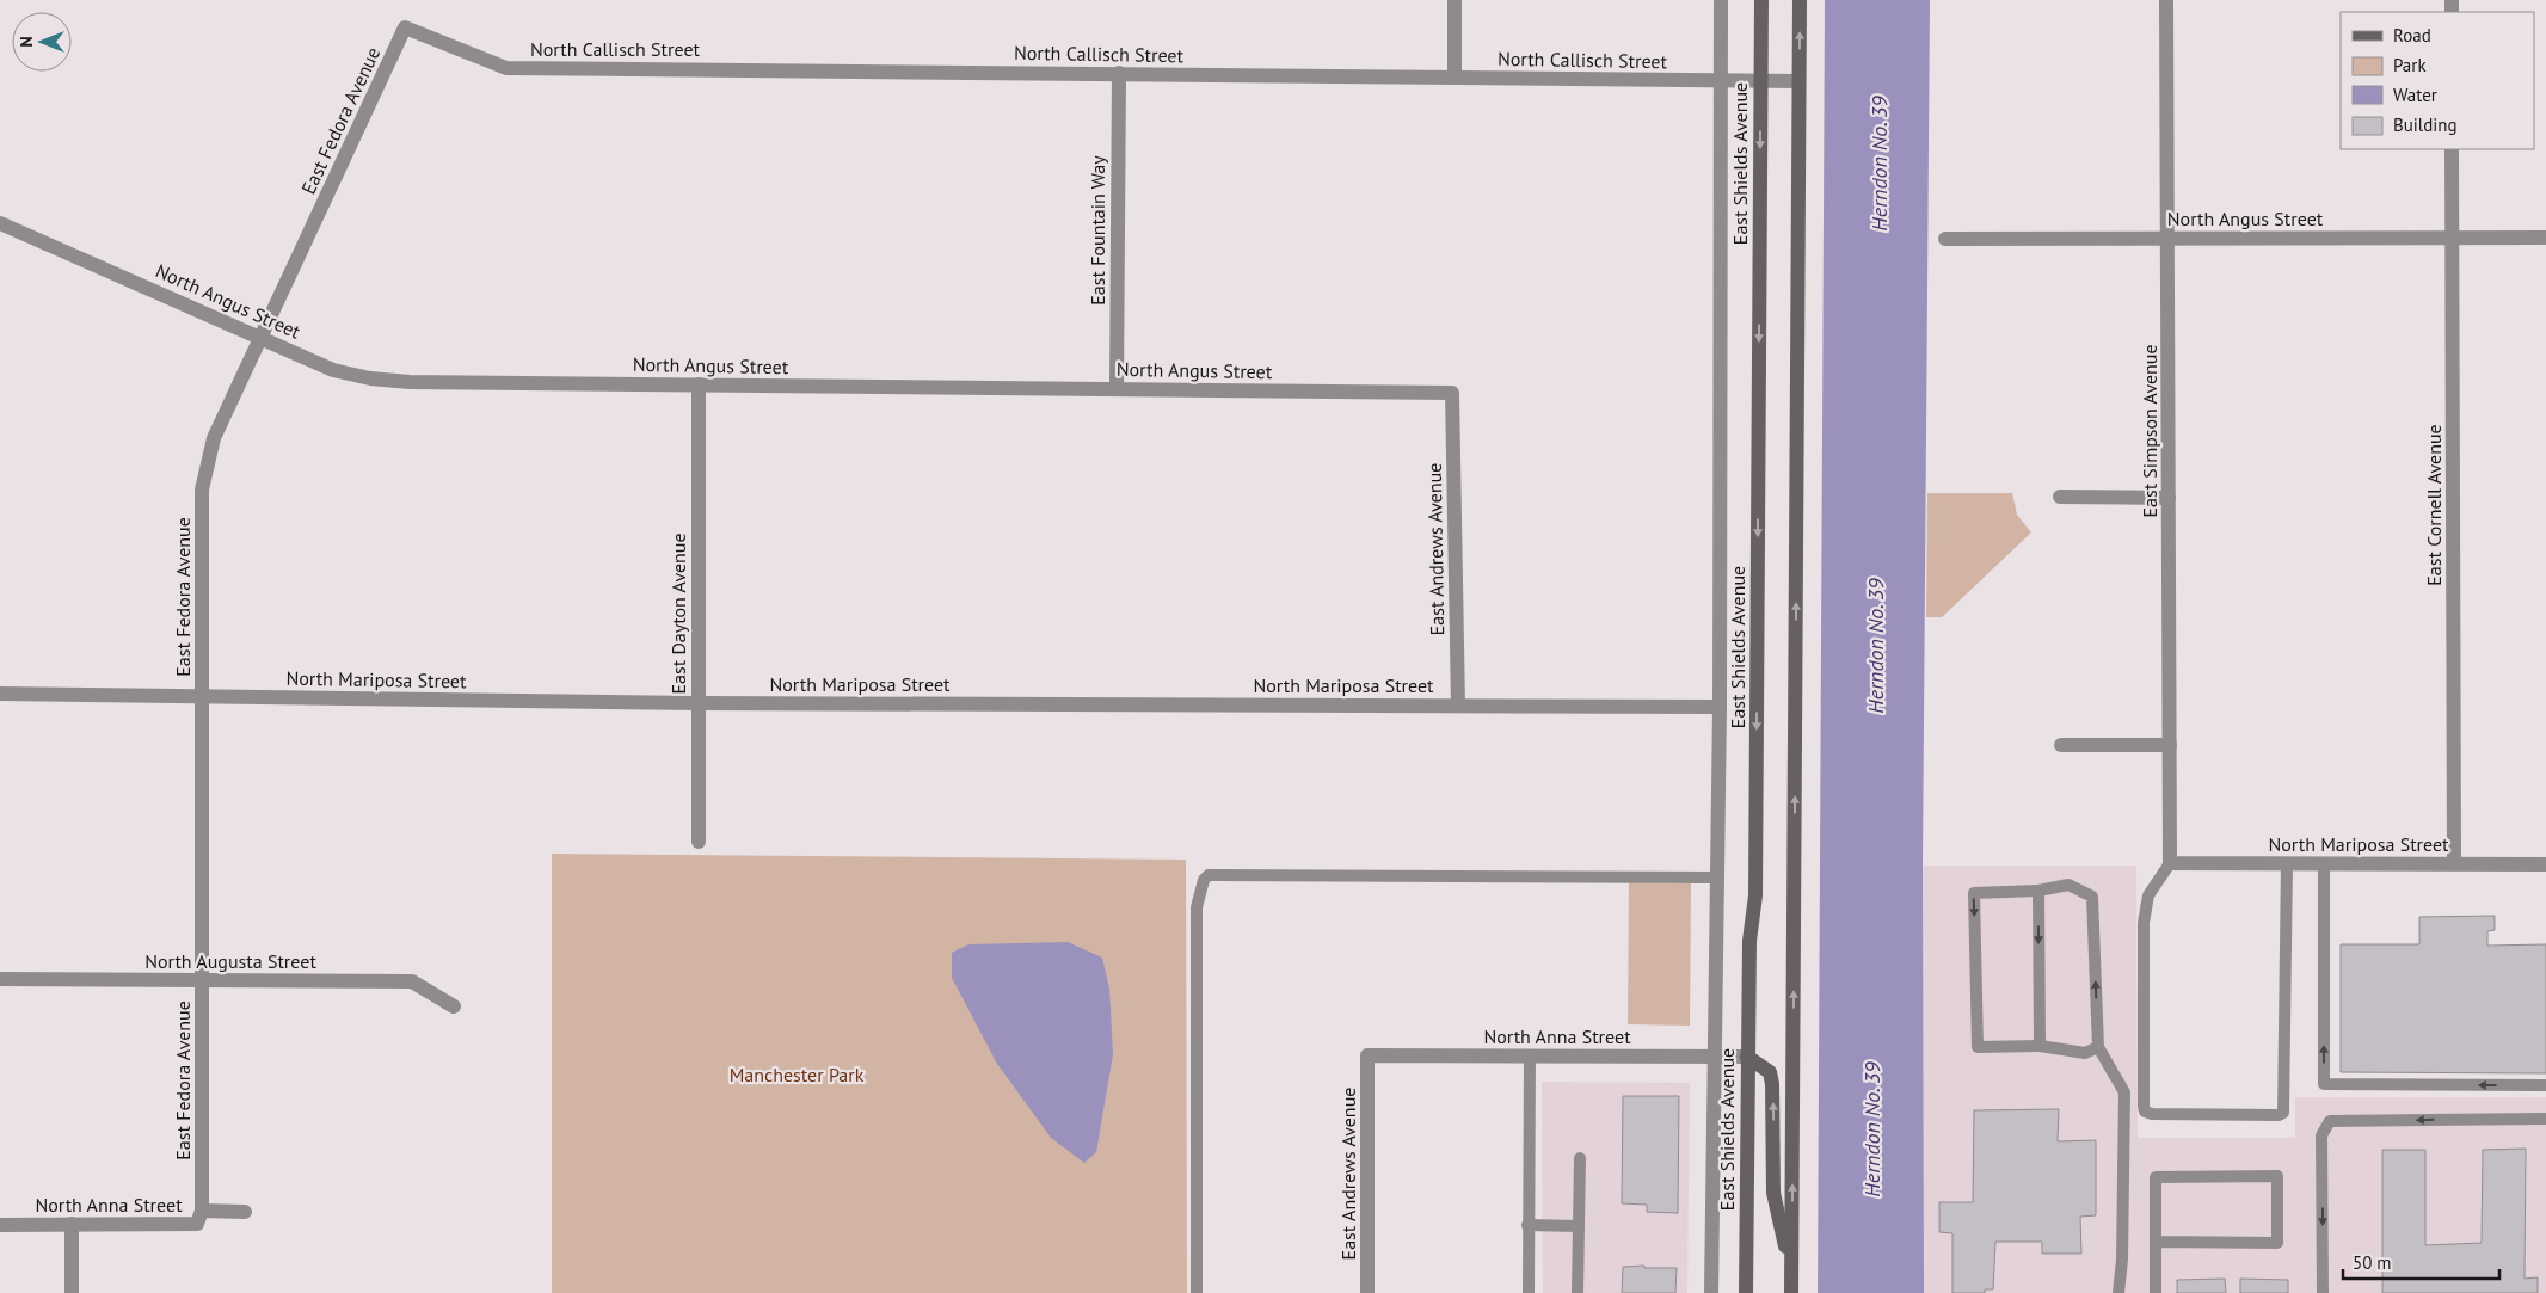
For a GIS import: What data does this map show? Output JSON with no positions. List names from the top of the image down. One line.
{"streets":{"main road":["East Shields Avenue"],"street":["North Callisch Street","East Fedora Avenue","North Angus Street","East Fountain Way","East Simpson Avenue","East Cornell Avenue","East Andrews Avenue","East Dayton Avenue","North Mariposa Street","North Augusta Street","North Anna Street"]},"crossings":[["North Callisch Street","East Fedora Avenue"],["North Callisch Street","East Shields Avenue"],["North Callisch Street","East Fountain Way"],["East Fedora Avenue","North Angus Street"],["East Fedora Avenue","North Mariposa Street"],["East Fedora Avenue","North Augusta Street"],["East Fedora Avenue","North Anna Street"],["East Shields Avenue","North Anna Street"],["North Angus Street","East Fountain Way"],["North Angus Street","East Simpson Avenue"],["North Angus Street","East Cornell Avenue"],["North Angus Street","East Andrews Avenue"],["North Angus Street","East Dayton Avenue"],["East Simpson Avenue","North Mariposa Street"],["East Cornell Avenue","North Mariposa Street"],["East Andrews Avenue","North Mariposa Street"],["East Andrews Avenue","North Anna Street"],["East Dayton Avenue","North Mariposa Street"]],"water":["Herndon No. 39"],"parks":["Manchester Park"],"legend":["Road","Park","Water","Building"],"scale_bar":"50 m","north":"left"}
